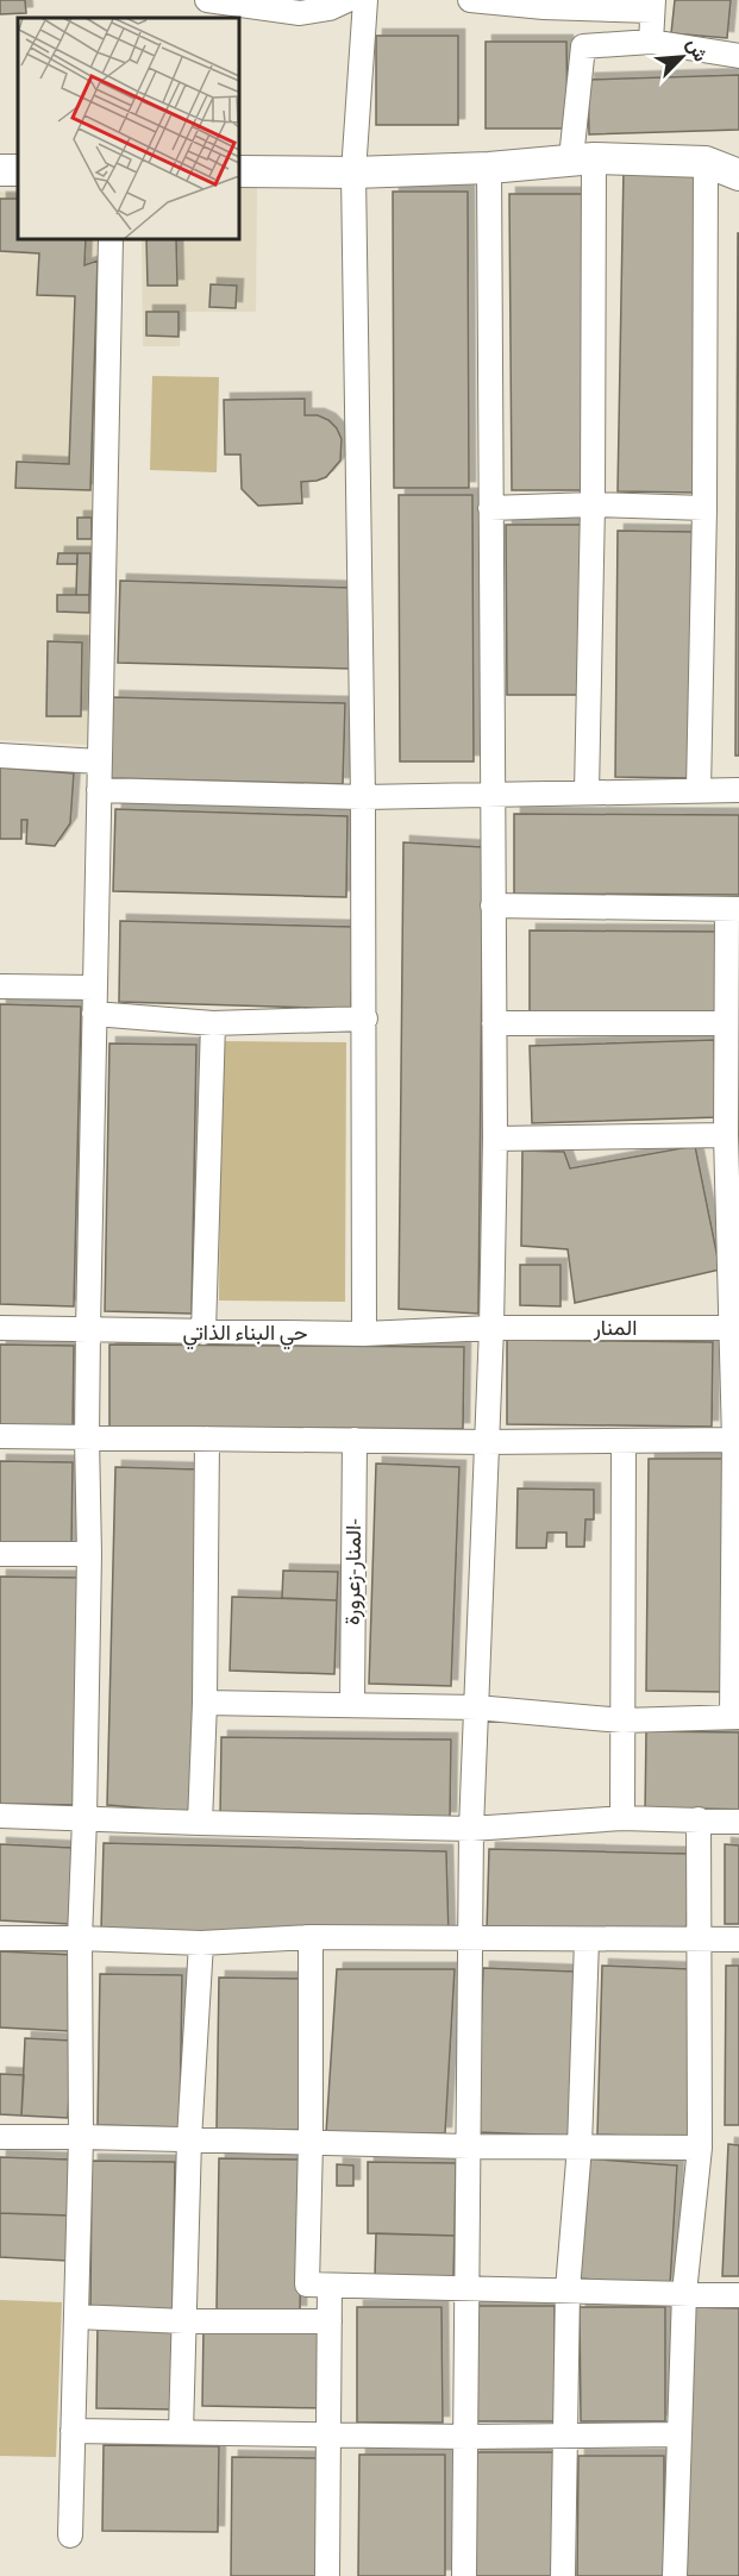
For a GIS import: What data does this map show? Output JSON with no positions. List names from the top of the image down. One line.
{"streets":{"street":["المنار","حي البناء الذاتي","المنار-زعرورة-"]},"crossings":[["المنار","حي البناء الذاتي"]],"north":"top right"}
